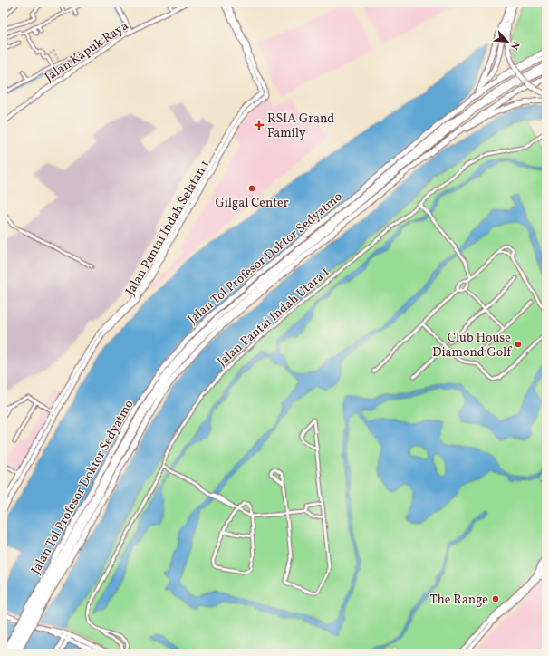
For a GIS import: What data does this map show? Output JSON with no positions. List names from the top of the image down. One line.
{"streets":{"highway":["Jalan Tol Profesor Doktor Sedyatmo"],"street":["Jalan Kapuk Raya","Jalan Pantai Indah Selatan 1","Jalan Pantai Indah Utara 1"]},"places":{"health":["RSIA Grand Family"],"other":["Gilgal Center","Club House Diamond Golf","The Range"]},"north":"bottom right"}
